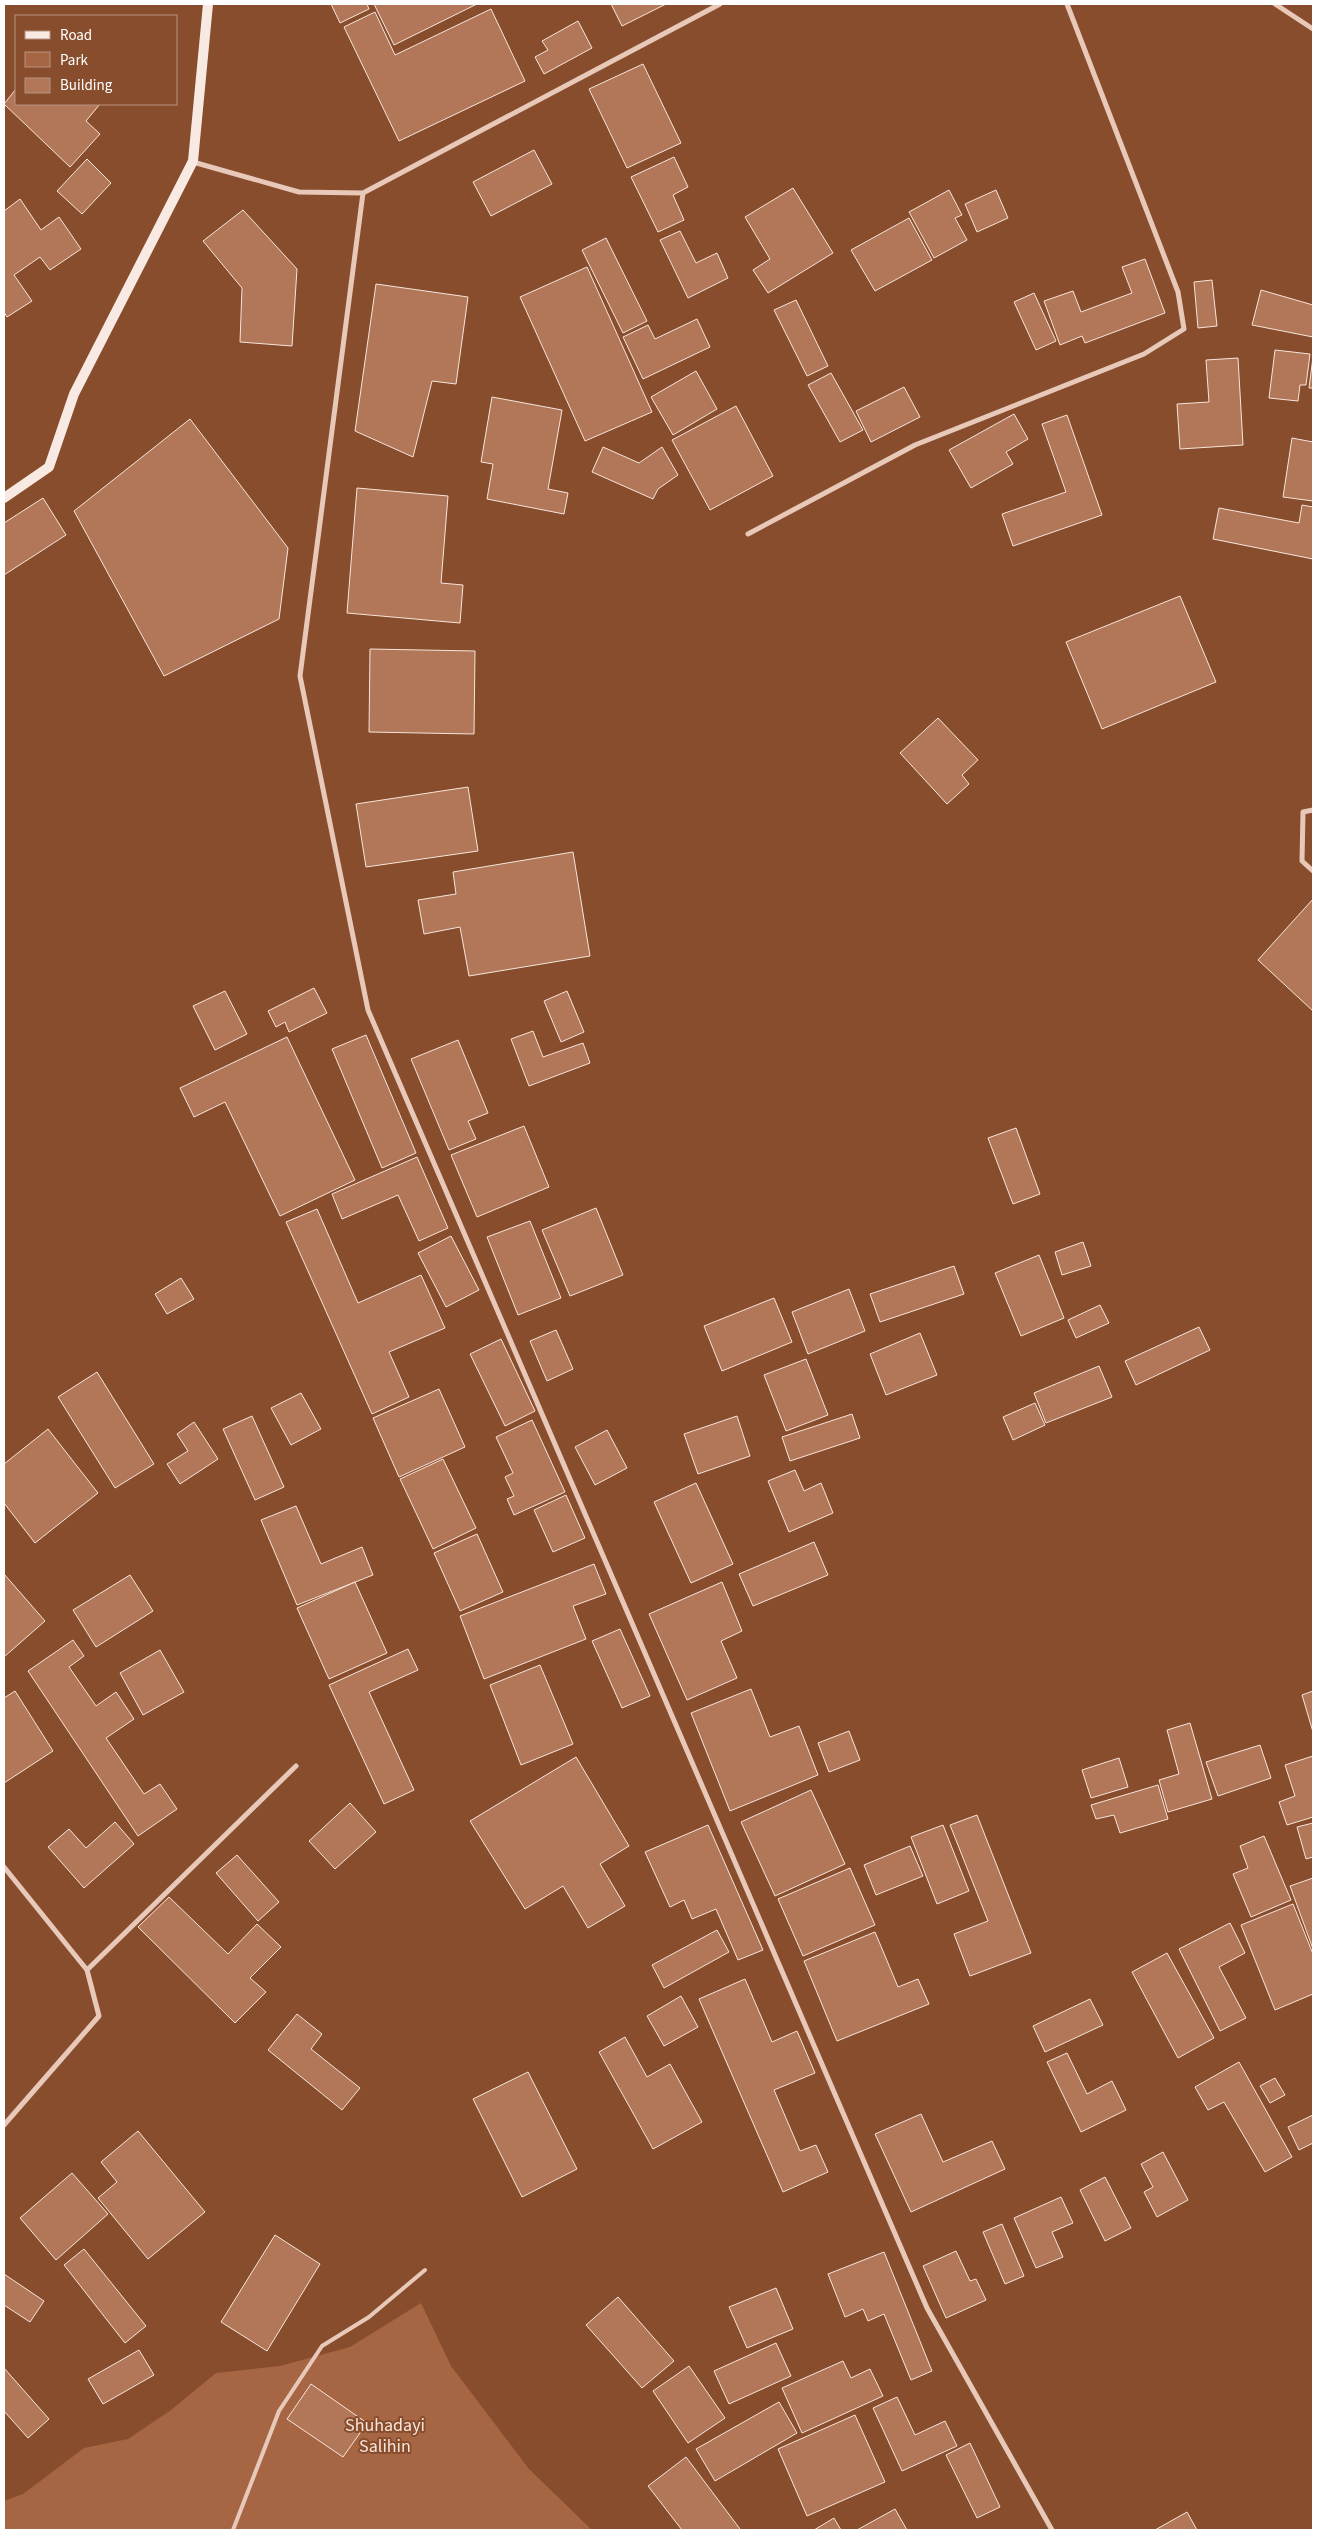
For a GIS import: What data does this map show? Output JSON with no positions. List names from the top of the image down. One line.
{"parks":["Shuhadayi Salihin"],"legend":["Road","Park","Building"]}
